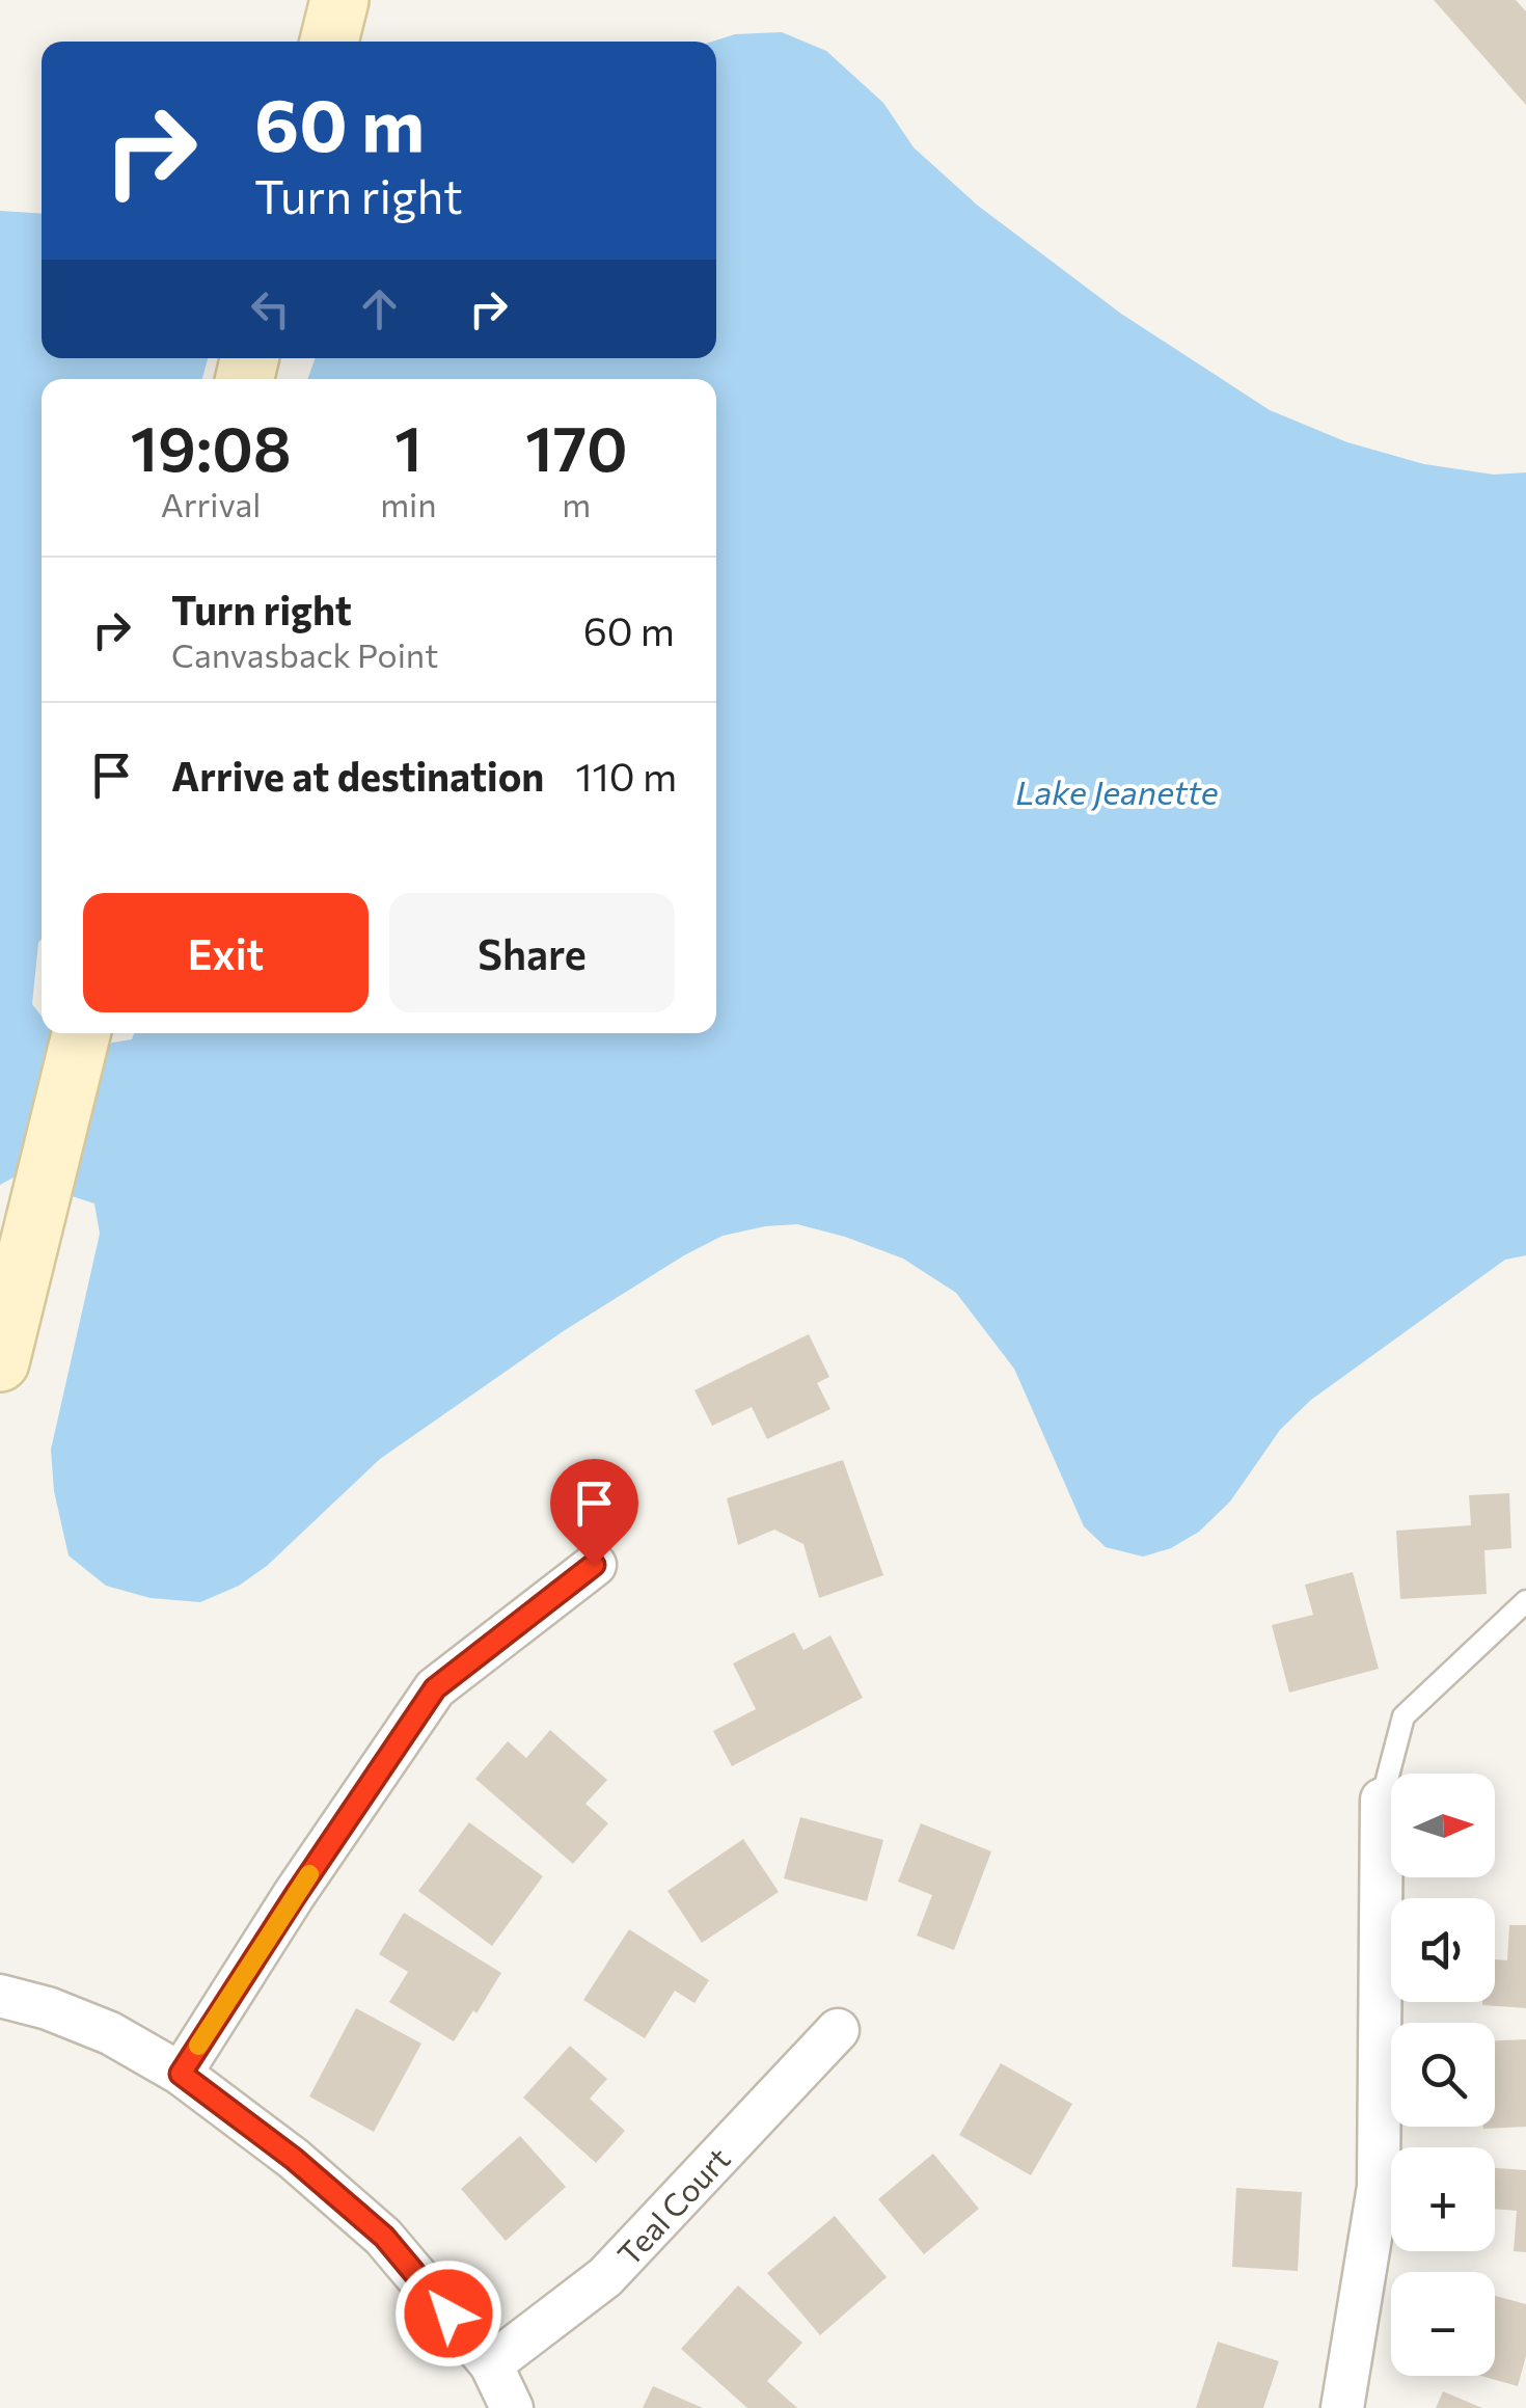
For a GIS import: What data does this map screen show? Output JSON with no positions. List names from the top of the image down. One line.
{"streets":{"street":["Teal Court"]},"water":["Lake Jeanette"],"north":"right","page":{"turn":["60 m","Turn right"],"eta":["19:08","Arrival","1","min","170","m"],"list":[{"name":"Turn right","note":"Canvasback Point","value":"60 m"},{"name":"Arrive at destination","value":"110 m"}],"buttons":["Exit","Share"],"map_buttons":["+","−"]}}
